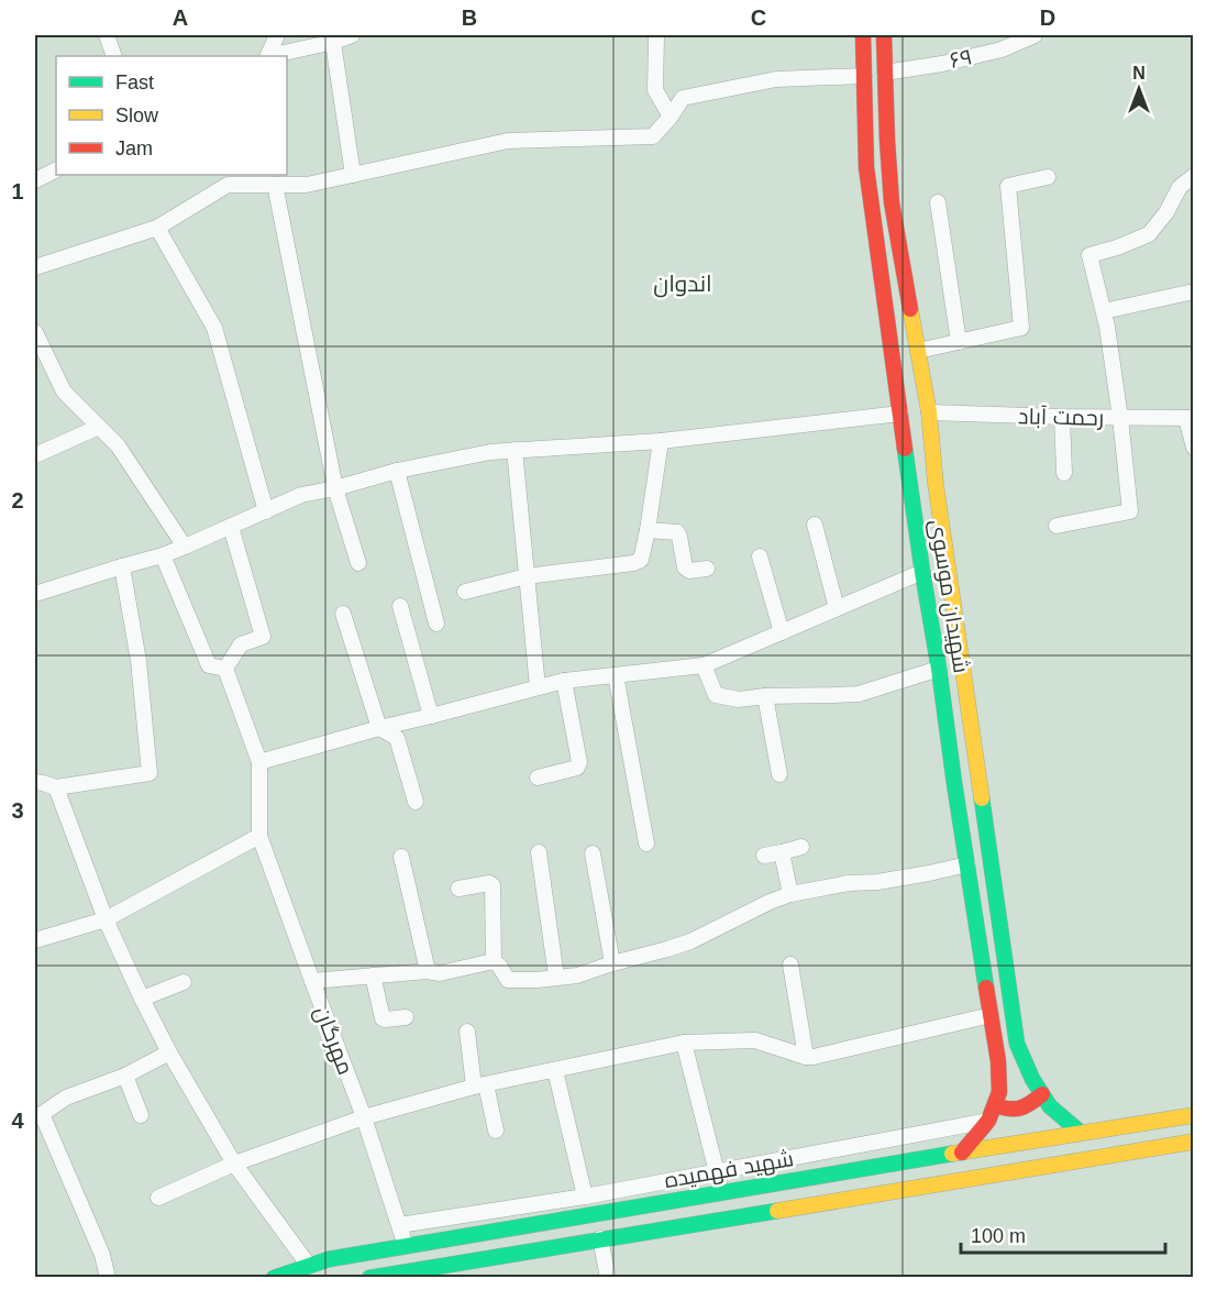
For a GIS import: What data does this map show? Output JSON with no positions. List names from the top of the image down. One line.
{"streets":{"street":["۶۹","رحمت آباد","شهیدان موسوی","مهرگان","شهید فهمیده"]},"crossings":[["۶۹","شهیدان موسوی"],["رحمت آباد","شهیدان موسوی"],["شهیدان موسوی","شهید فهمیده"],["مهرگان","شهید فهمیده"]],"districts":["اندوان"],"legend":["Fast","Slow","Jam"],"scale_bar":"100 m","north":"top","grid":{"columns":["A","B","C","D"],"rows":["1","2","3","4"]}}
